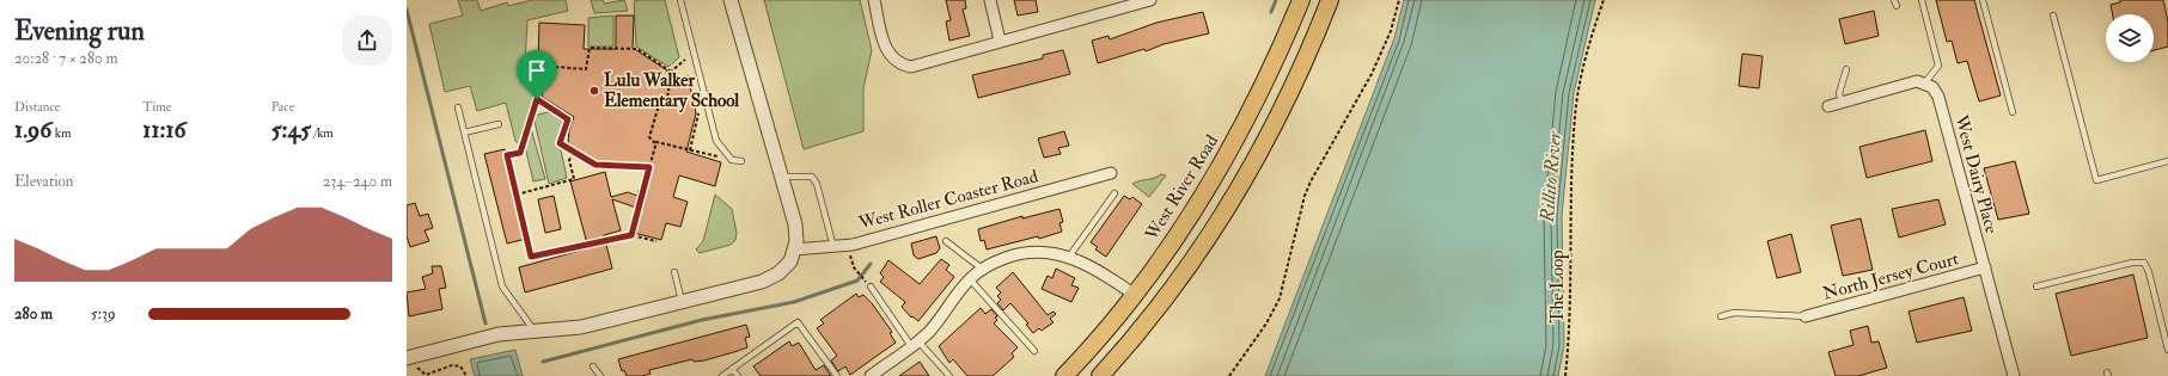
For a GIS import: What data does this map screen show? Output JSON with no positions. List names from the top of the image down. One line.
{"streets":{"main road":["West River Road"],"street":["West Dairy Place","West Roller Coaster Road","North Jersey Court"],"path":["The Loop"]},"crossings":[["West Dairy Place","North Jersey Court"]],"water":["Rillito River"],"places":["Lulu Walker Elementary School"],"page":{"heading":["Evening run","20:28 · 7 × 280 m"],"stats":[["Distance","1.96 km"],["Time","11:16"],["Pace","5:45 /km"]],"chart":["Elevation","234–240 m"],"list":[{"name":"280 m","note":"5:39"}]}}
